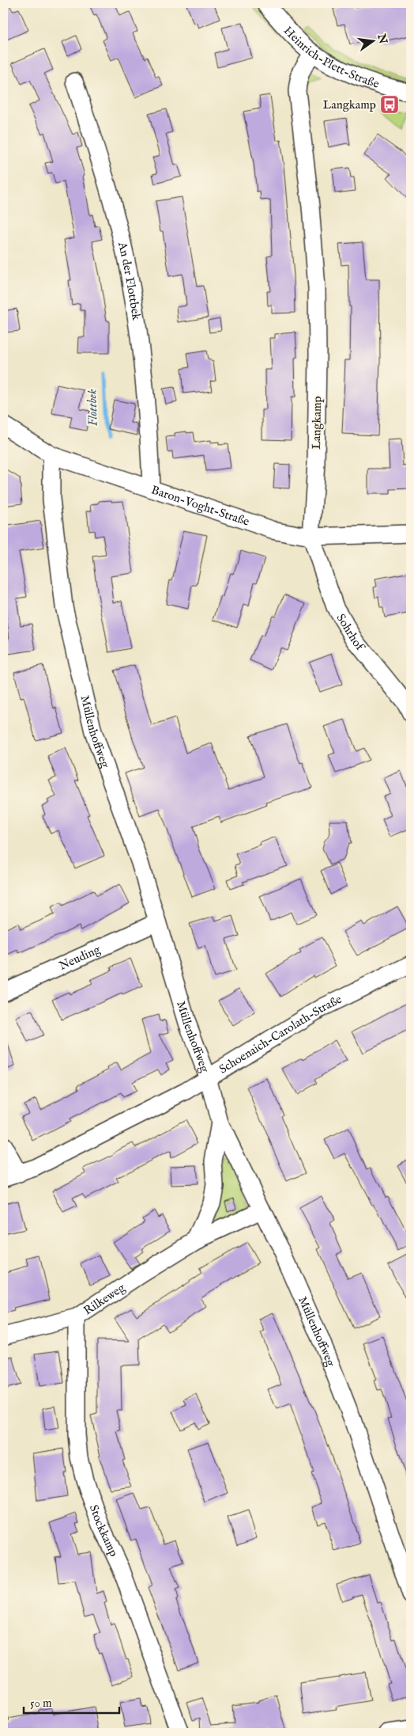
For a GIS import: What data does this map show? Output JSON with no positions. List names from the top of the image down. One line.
{"streets":{"street":["Heinrich-Plett-Straße","An der Flottbek","Langkamp","Baron-Voght-Straße","Sohrhof","Müllenhoffweg","Neuding","Schoenaich-Carolath-Straße","Rilkeweg","Stockkamp"]},"crossings":[["Heinrich-Plett-Straße","Langkamp"],["An der Flottbek","Baron-Voght-Straße"],["Langkamp","Baron-Voght-Straße"],["Langkamp","Sohrhof"],["Baron-Voght-Straße","Sohrhof"],["Baron-Voght-Straße","Müllenhoffweg"],["Müllenhoffweg","Neuding"],["Müllenhoffweg","Schoenaich-Carolath-Straße"],["Müllenhoffweg","Rilkeweg"],["Rilkeweg","Stockkamp"]],"water":["Flottbek"],"places":{"bus stop":["Langkamp"]},"scale_bar":"50 m","north":"right"}
